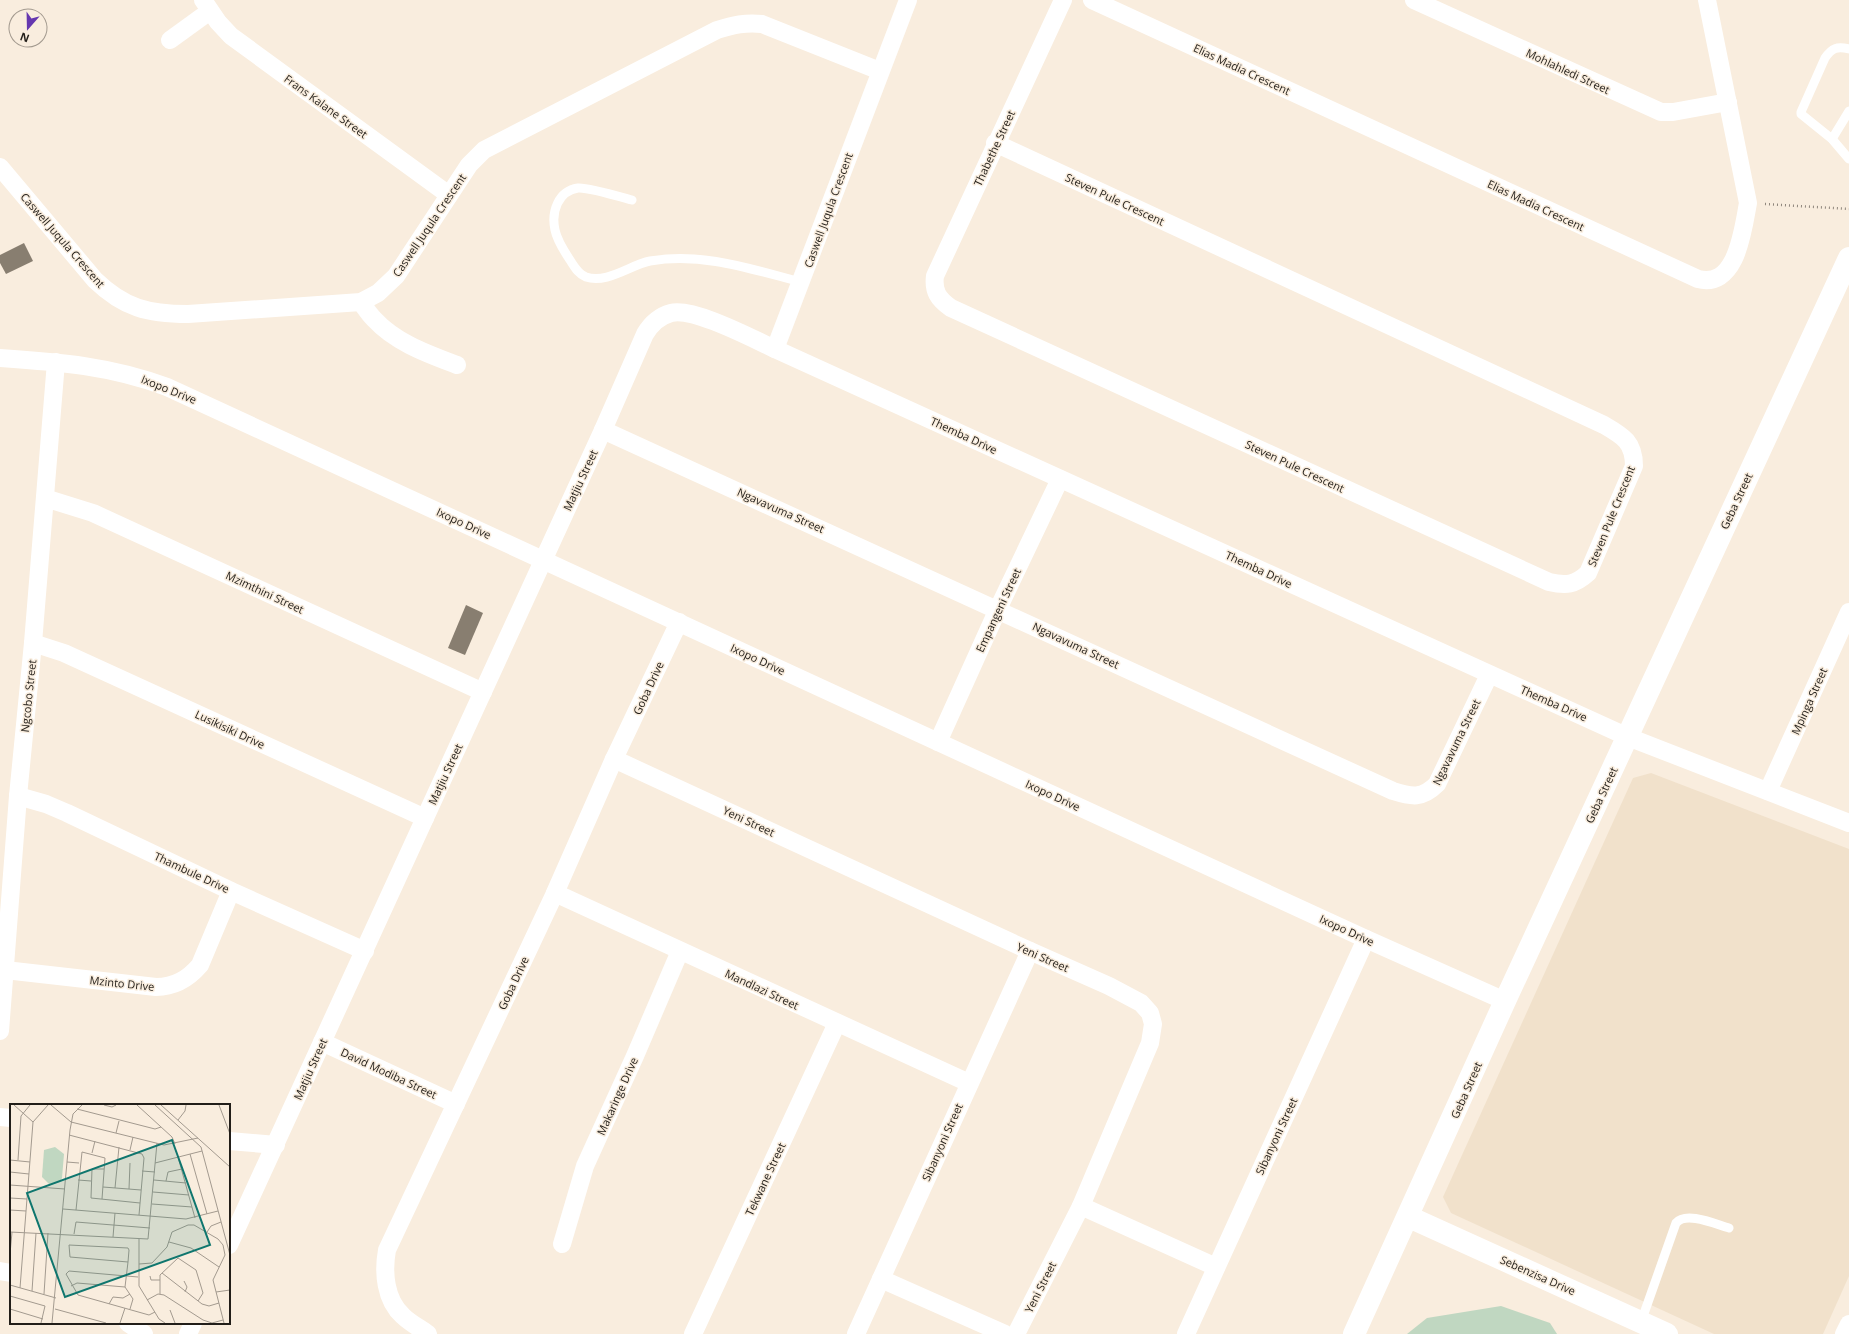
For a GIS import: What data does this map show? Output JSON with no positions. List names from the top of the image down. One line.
{"streets":{"street":["Elias Madia Crescent","Mohlahledi Street","Frans Kalane Street","Thabethe Street","Steven Pule Crescent","Caswell Juqula Crescent","Ixopo Drive","Themba Drive","Matjiu Street","Geba Street","Ngavavuma Street","Mzimthini Street","Empangeni Street","Goba Drive","Ngcobo Street","Mpinga Street","Lusikisiki Drive","Yeni Street","Thambule Drive","Mzinto Drive","Mandlazi Street","David Modiba Street","Makaringe Drive","Sibanyoni Street","Tekwane Street","Sebenzisa Drive"]},"crossings":[["Elias Madia Crescent","Mohlahledi Street"],["Frans Kalane Street","Caswell Juqula Crescent"],["Thabethe Street","Steven Pule Crescent"],["Caswell Juqula Crescent","Themba Drive"],["Ixopo Drive","Matjiu Street"],["Ixopo Drive","Geba Street"],["Ixopo Drive","Empangeni Street"],["Ixopo Drive","Goba Drive"],["Ixopo Drive","Ngcobo Street"],["Ixopo Drive","Sibanyoni Street"],["Themba Drive","Matjiu Street"],["Themba Drive","Geba Street"],["Themba Drive","Ngavavuma Street"],["Themba Drive","Empangeni Street"],["Themba Drive","Mpinga Street"],["Matjiu Street","Ngavavuma Street"],["Matjiu Street","Mzimthini Street"],["Matjiu Street","Lusikisiki Drive"],["Matjiu Street","Thambule Drive"],["Matjiu Street","David Modiba Street"],["Geba Street","Sebenzisa Drive"],["Ngavavuma Street","Empangeni Street"],["Mzimthini Street","Ngcobo Street"],["Goba Drive","Yeni Street"],["Goba Drive","Mandlazi Street"],["Goba Drive","David Modiba Street"],["Ngcobo Street","Lusikisiki Drive"],["Ngcobo Street","Thambule Drive"],["Ngcobo Street","Mzinto Drive"],["Yeni Street","Sibanyoni Street"],["Thambule Drive","Mzinto Drive"],["Mandlazi Street","Makaringe Drive"],["Mandlazi Street","Sibanyoni Street"],["Mandlazi Street","Tekwane Street"]],"north":"bottom"}
